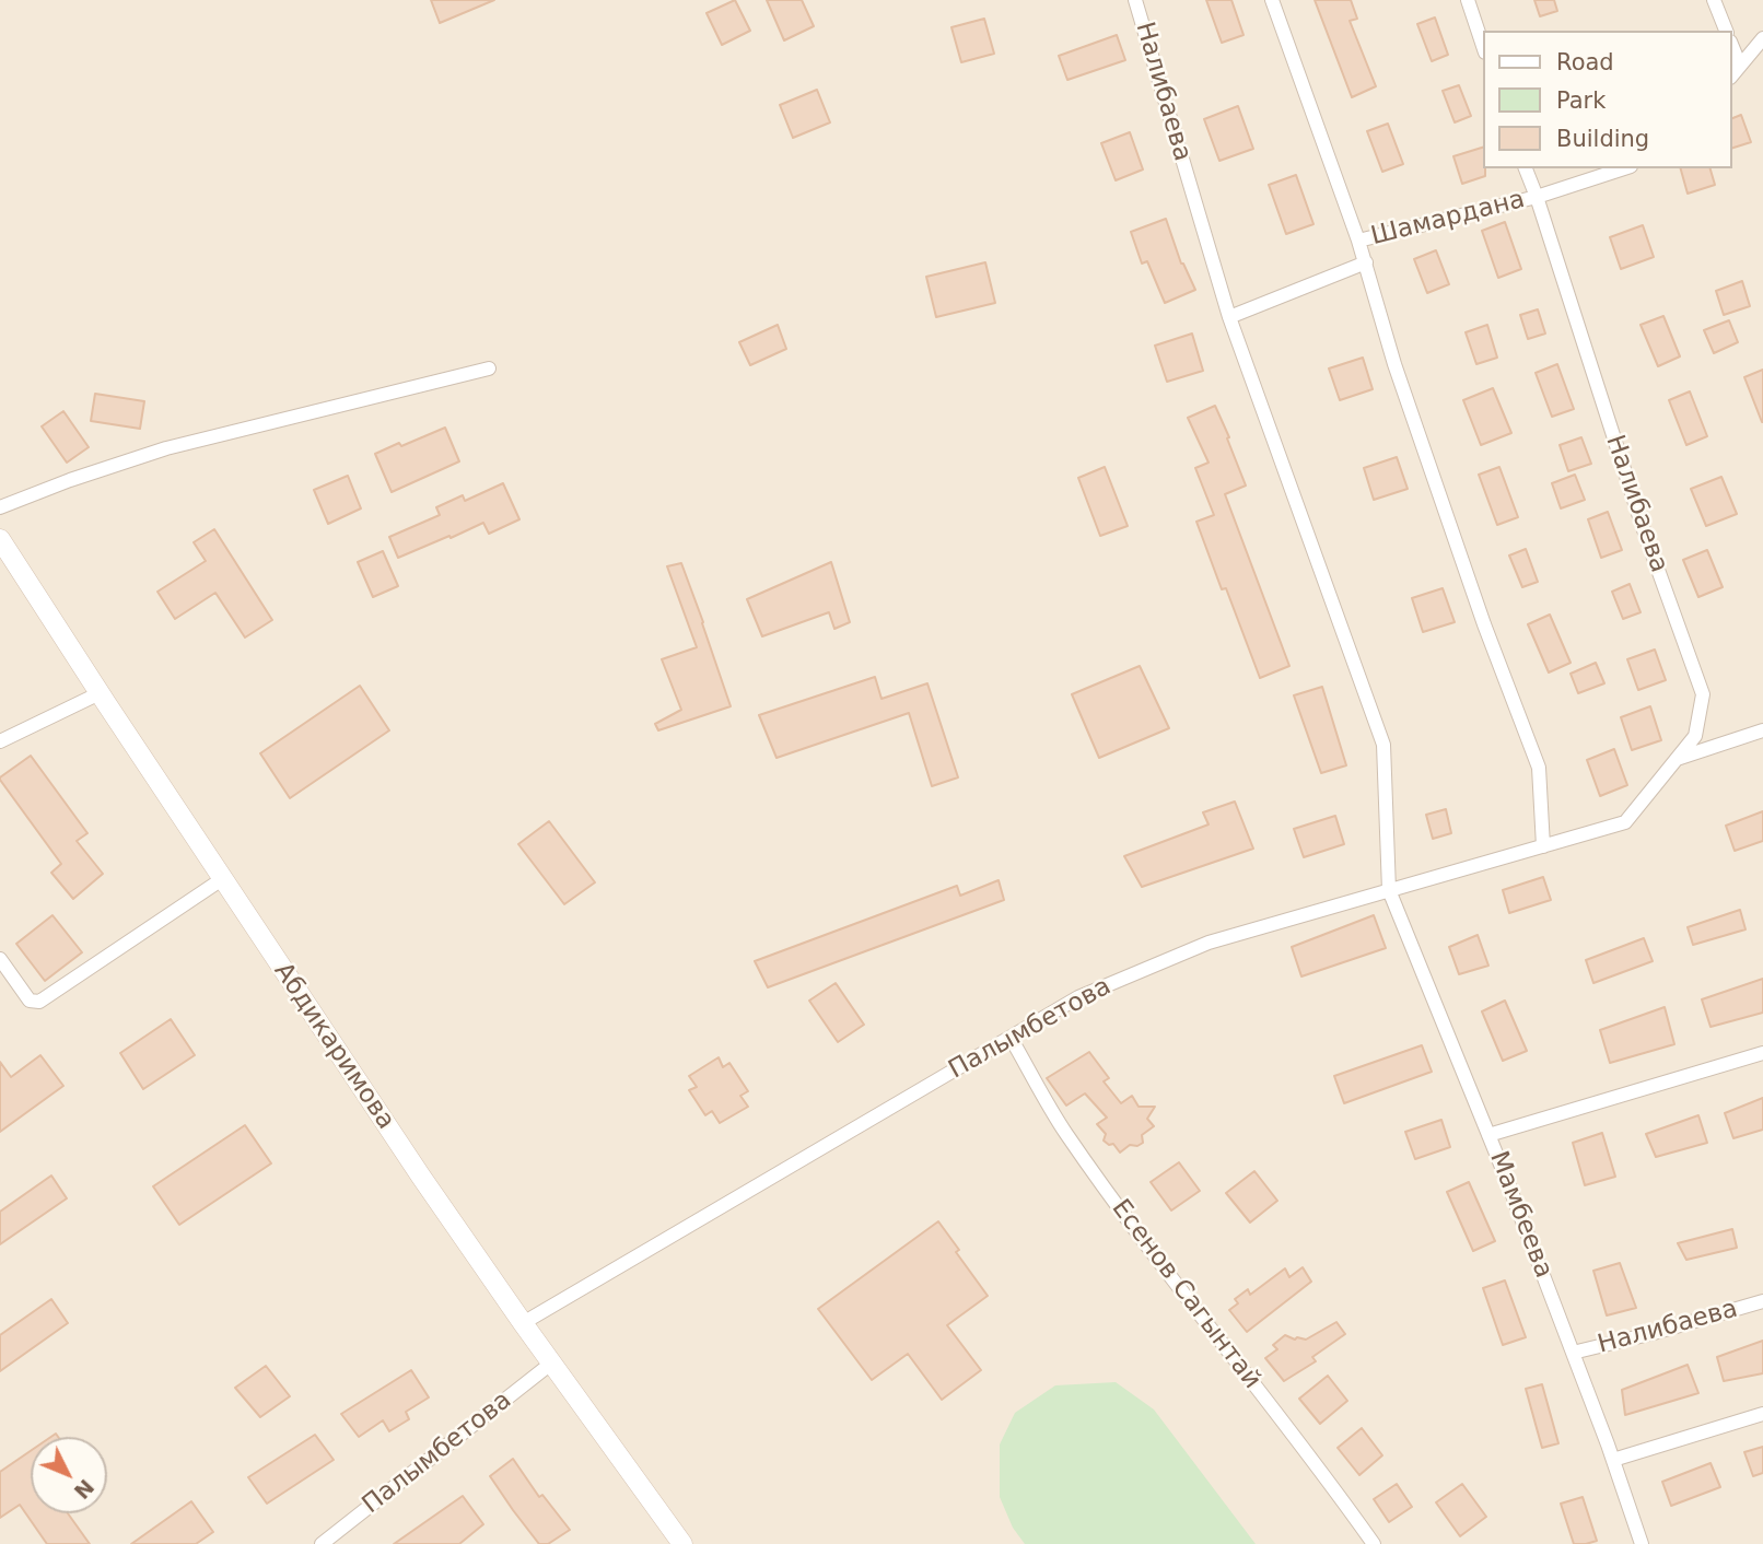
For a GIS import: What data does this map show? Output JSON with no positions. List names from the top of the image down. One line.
{"streets":{"main road":["Абдикаримова"],"street":["Налибаева","Шамардана","Палымбетова","Мамбеева","Есенов Сагынтай"]},"crossings":[["Налибаева","Шамардана"],["Налибаева","Палымбетова"],["Налибаева","Мамбеева"],["Палымбетова","Абдикаримова"],["Палымбетова","Мамбеева"],["Палымбетова","Есенов Сагынтай"]],"legend":["Road","Park","Building"],"north":"bottom right"}
